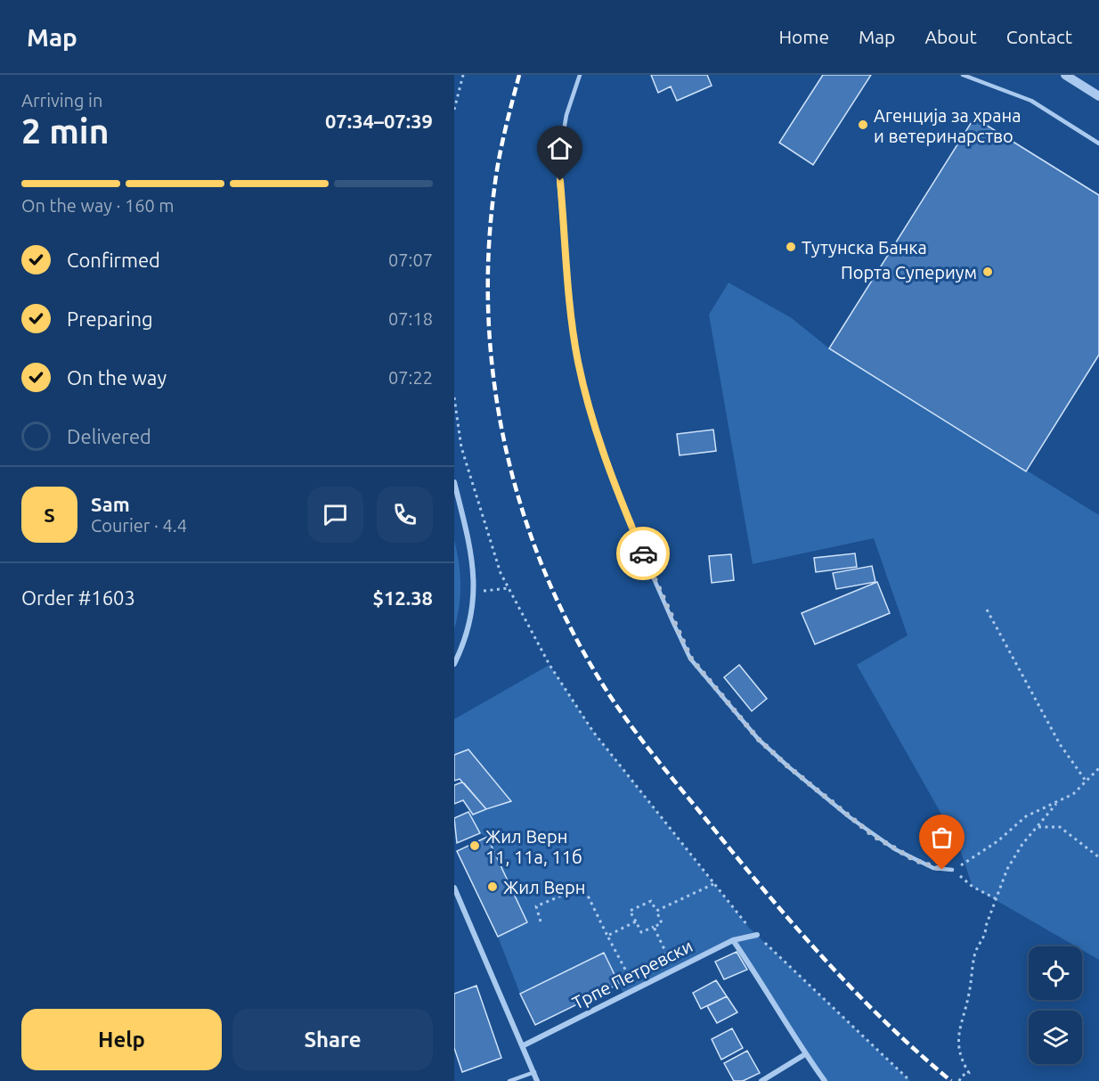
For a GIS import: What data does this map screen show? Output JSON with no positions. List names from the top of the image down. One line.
{"streets":{"street":["Трпе Петревски"]},"places":["Агенција за храна и ветеринарство","Тутунска Банка","Порта Супериум","Жил Верн 11, 11а, 11б","Жил Верн"],"page":{"header":"Map","nav":["Home","Map","About","Contact"],"heading":["2 min","Arriving in","07:34–07:39"],"panel":["Sam","Courier · 4.4","Order #1603","$12.38"],"bar":"On the way · 160 m","list":[["Confirmed","07:07"],["Preparing","07:18"],["On the way","07:22"],"Delivered"],"round":"S","buttons":["Help","Share"]}}
